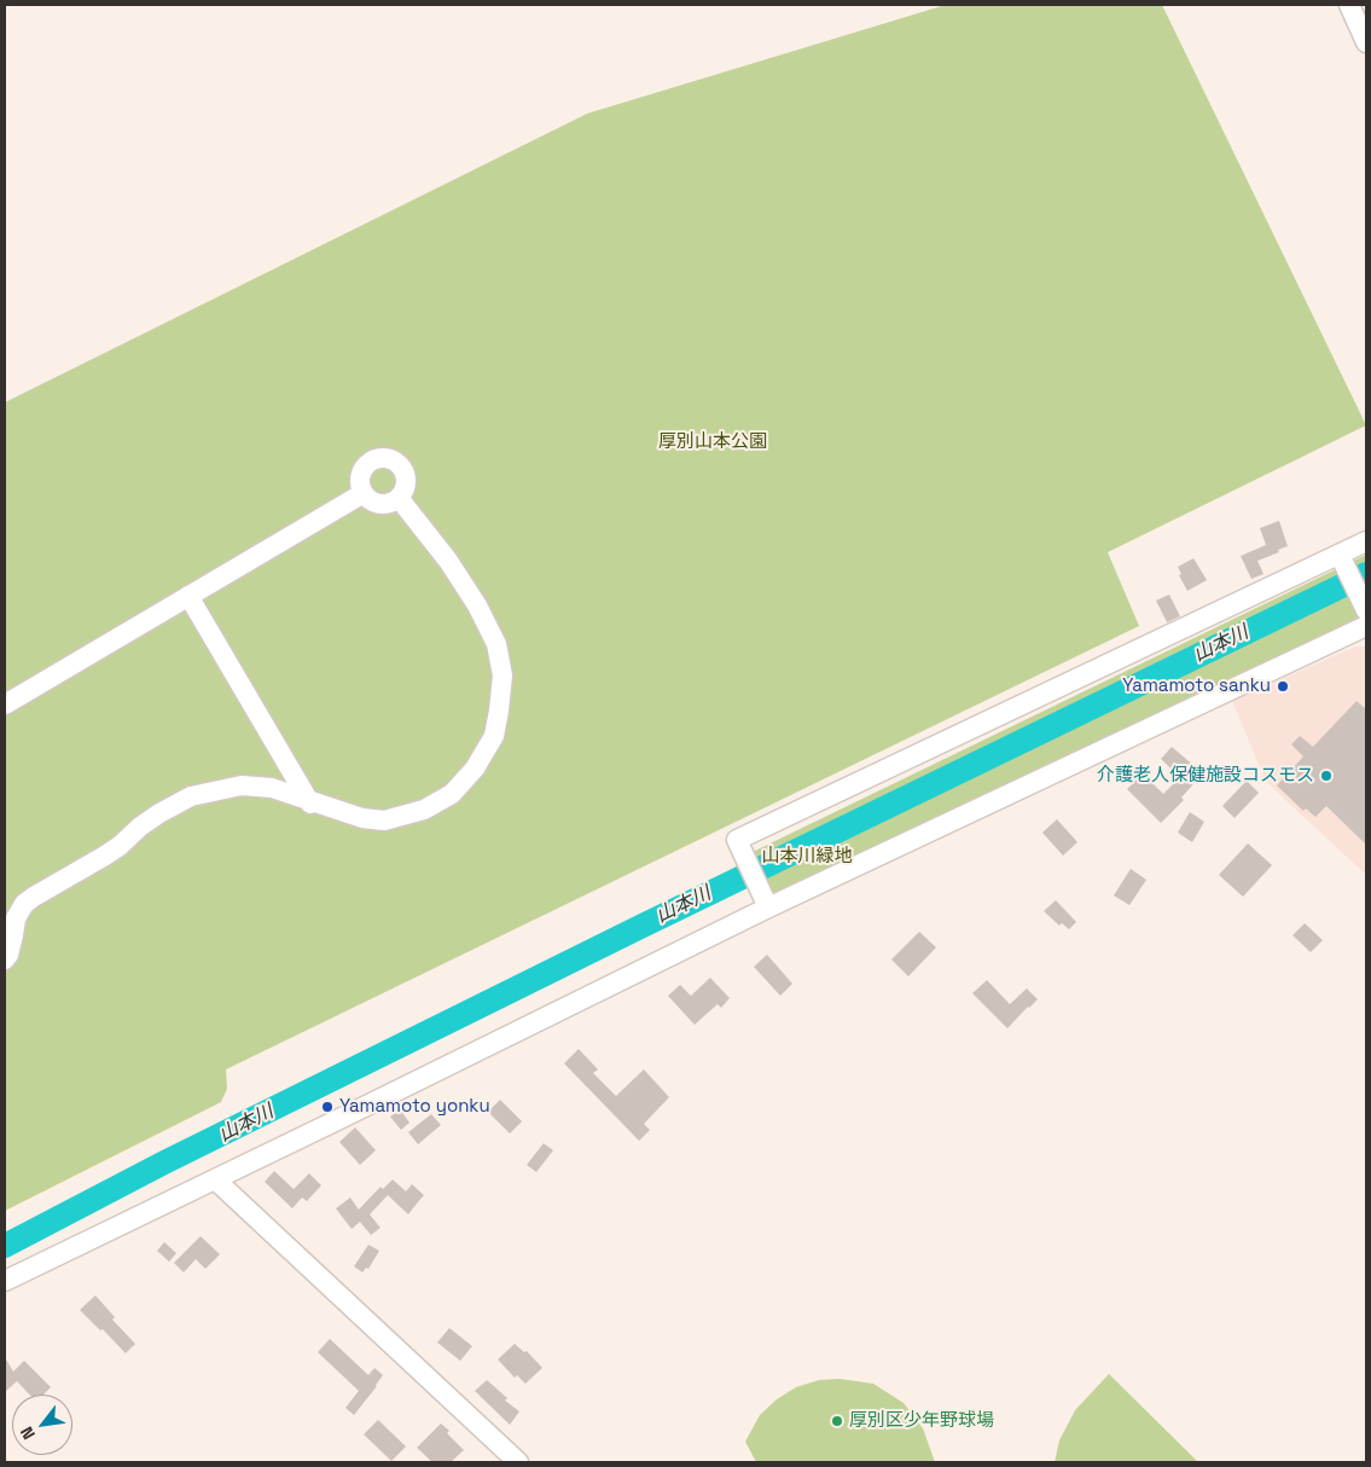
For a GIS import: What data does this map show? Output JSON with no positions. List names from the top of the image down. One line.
{"water":["山本川"],"parks":["厚別山本公園","山本川緑地"],"places":["Yamamoto sanku","介護老人保健施設コスモス","Yamamoto yonku","厚別区少年野球場"],"north":"bottom left"}
